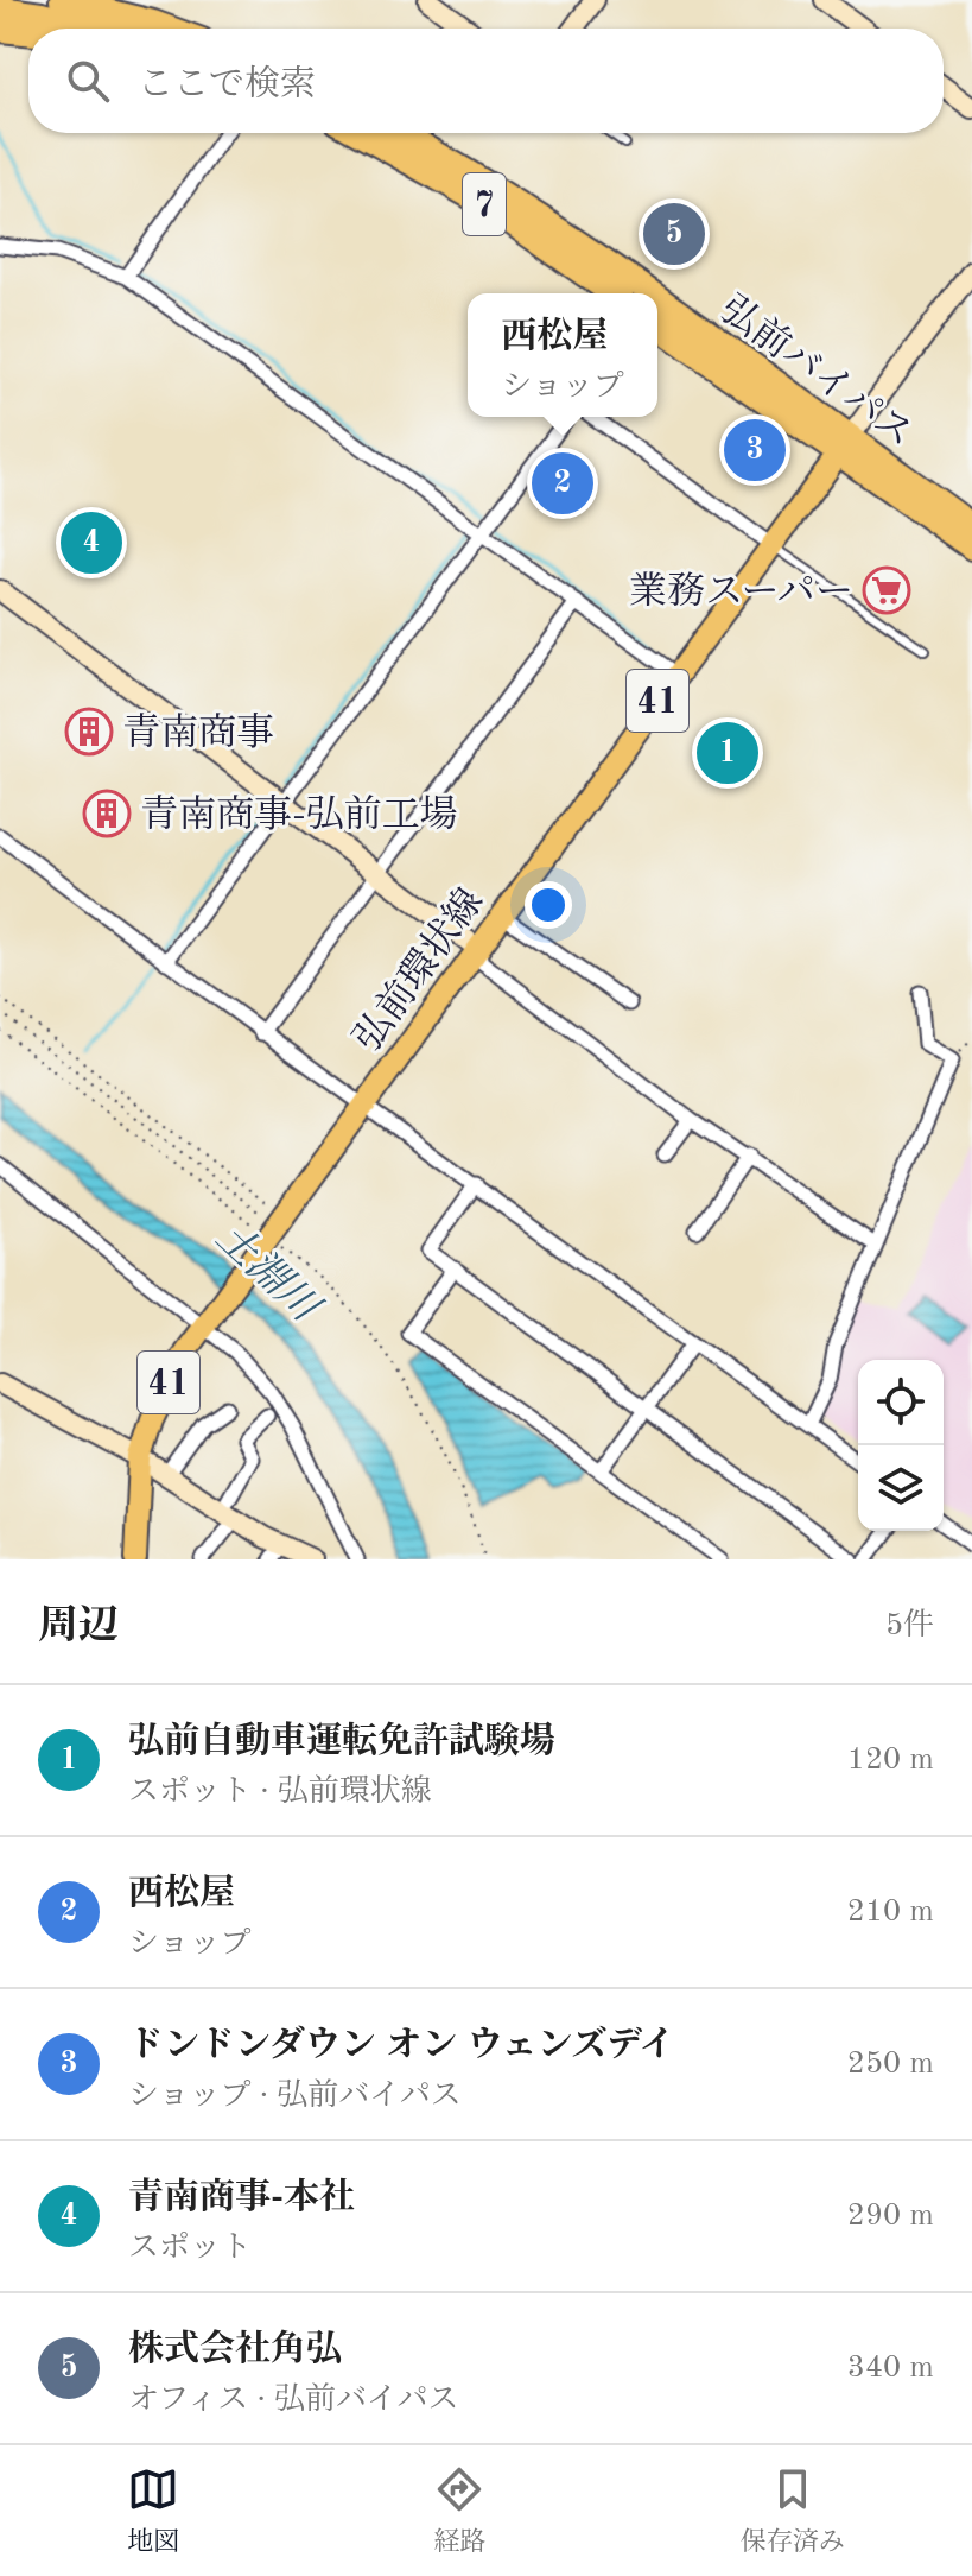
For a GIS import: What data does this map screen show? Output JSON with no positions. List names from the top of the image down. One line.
{"streets":{"highway":["7","弘前バイパス"],"main road":["41","弘前環状線"]},"crossings":[["弘前バイパス","弘前環状線"]],"water":["土淵川"],"places":{"supermarket":["業務スーパー"],"building":["青南商事","青南商事-弘前工場"]},"page":{"search":"ここで検索","pins":["5","3","2","4","1"],"popup":["西松屋","ショップ"],"heading":["周辺","5件"],"list":[{"mark":"1","name":"弘前自動車運転免許試験場","note":"スポット · 弘前環状線","value":"120 m"},{"mark":"2","name":"西松屋","note":"ショップ","value":"210 m"},{"mark":"3","name":"ドンドンダウン オン ウェンズデイ","note":"ショップ · 弘前バイパス","value":"250 m"},{"mark":"4","name":"青南商事-本社","note":"スポット","value":"290 m"},{"mark":"5","name":"株式会社角弘","note":"オフィス · 弘前バイパス","value":"340 m"}],"nav":["地図","経路","保存済み"]}}
